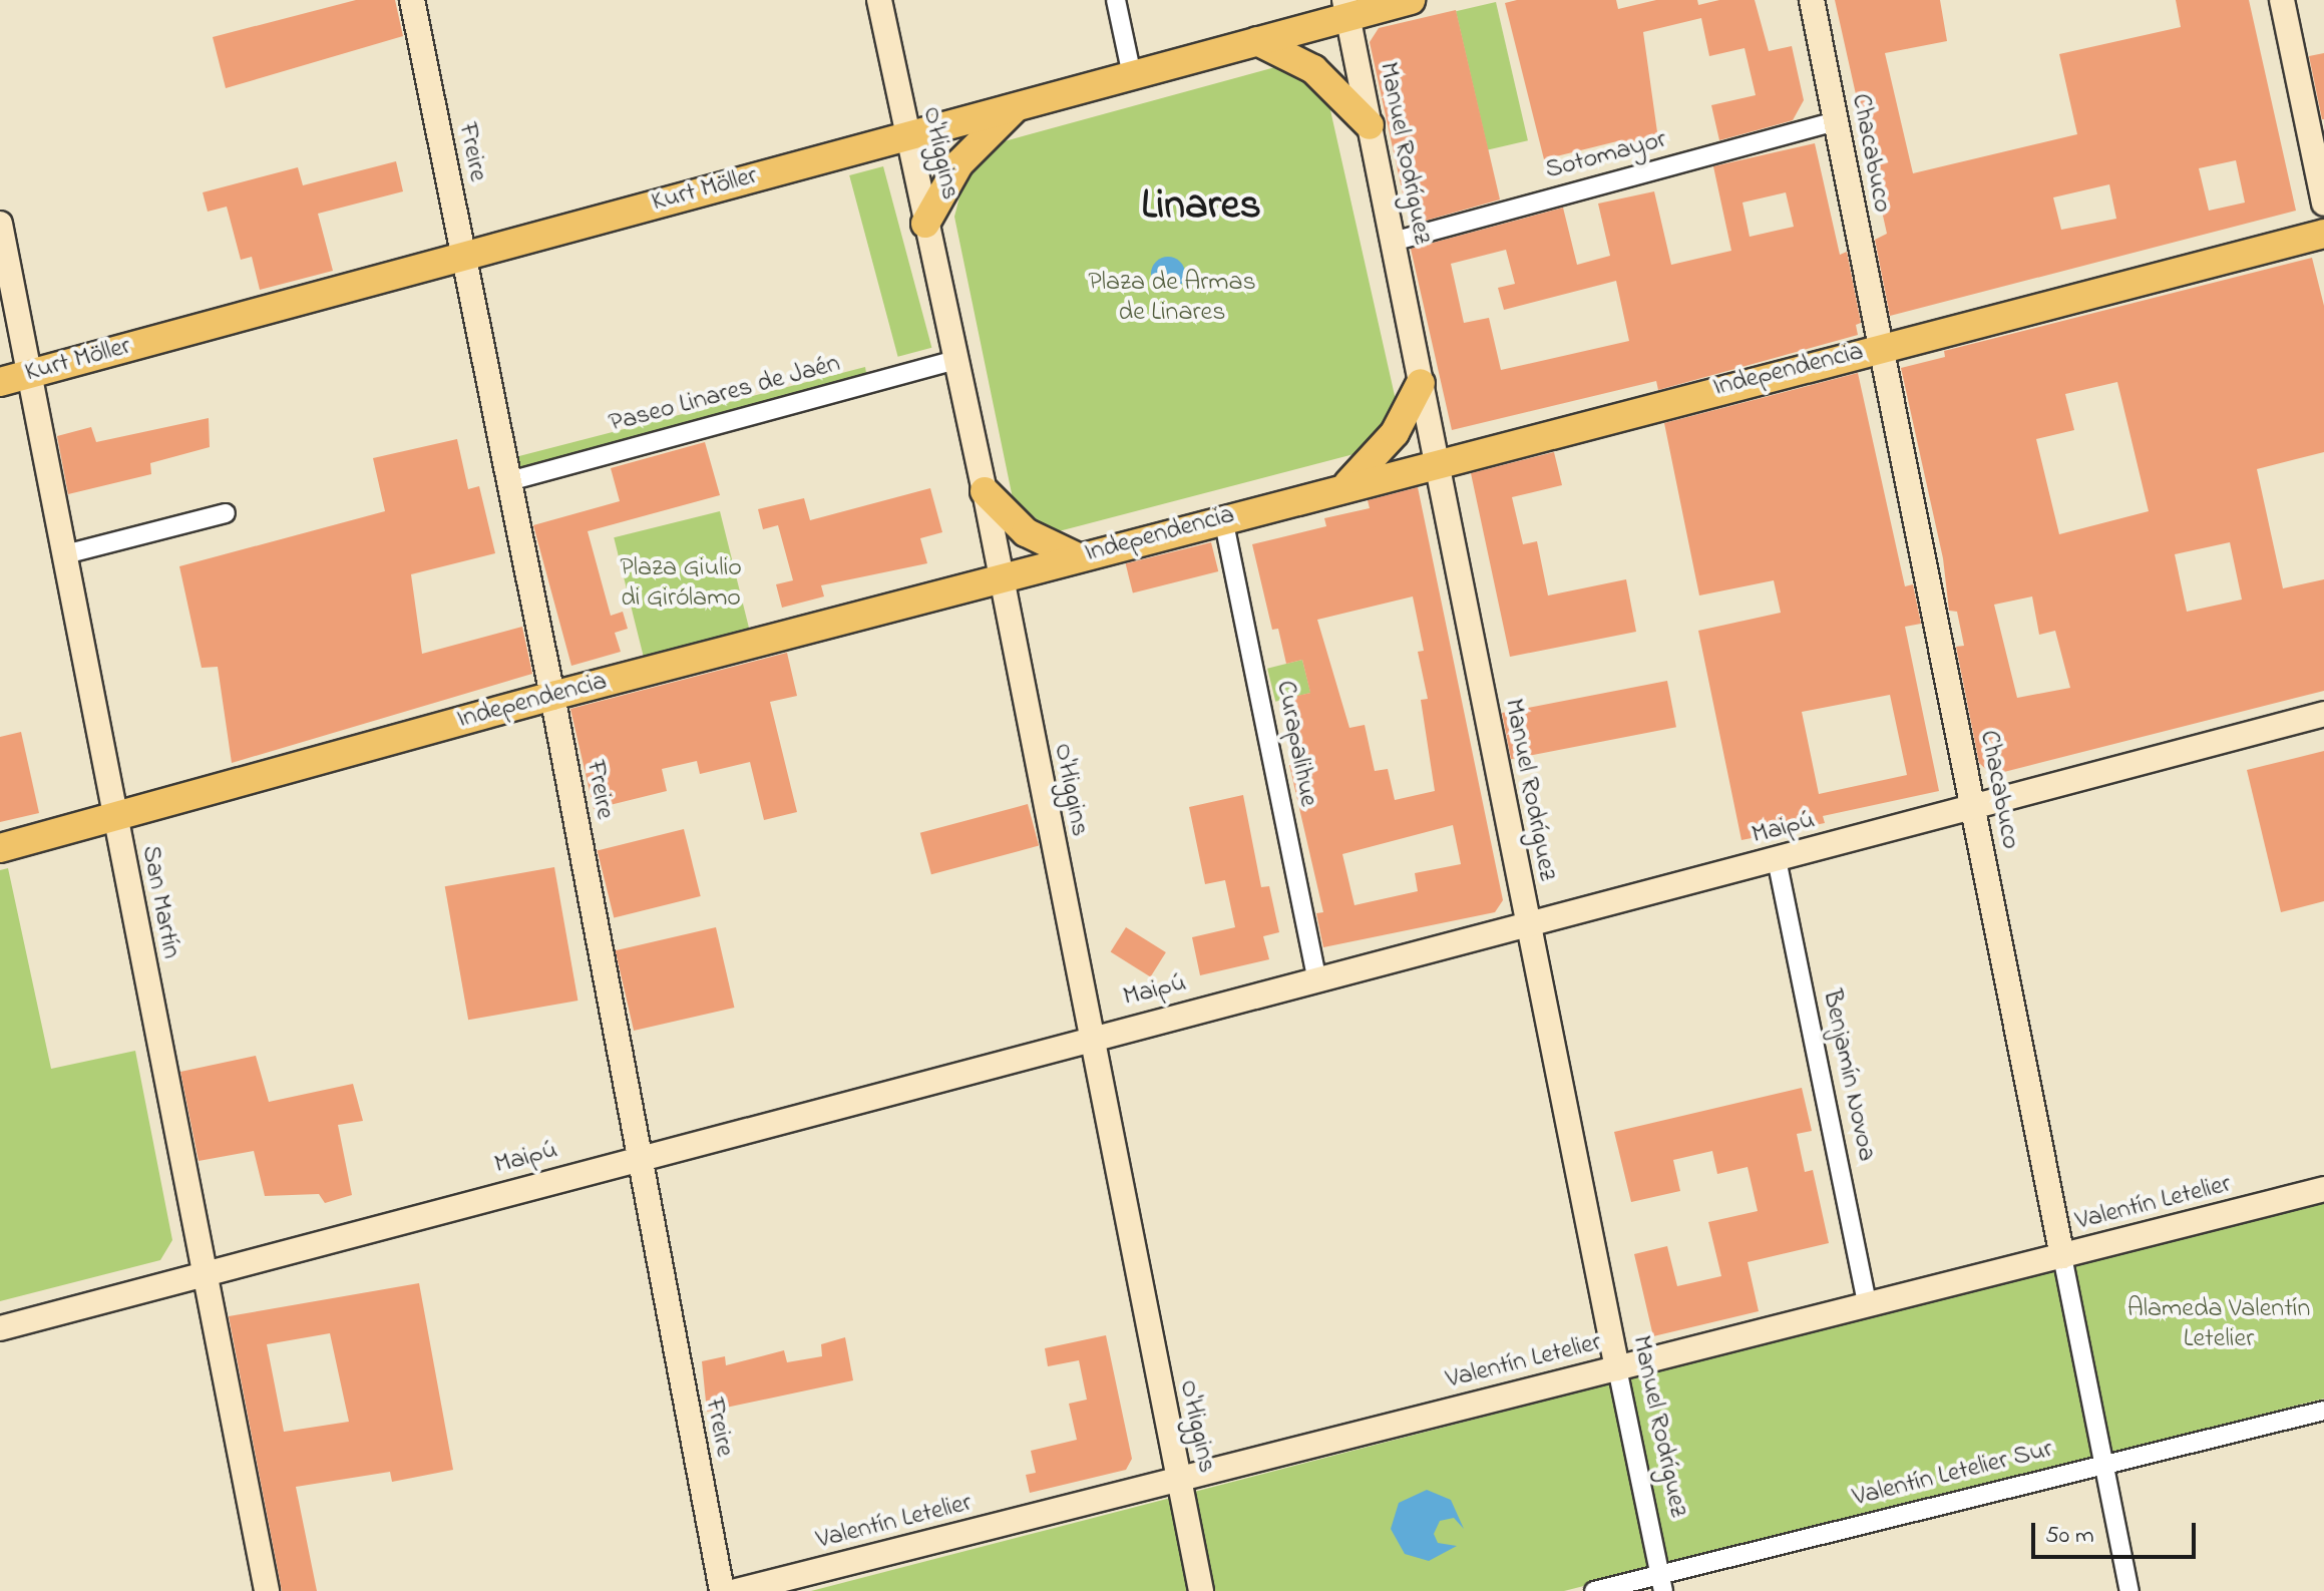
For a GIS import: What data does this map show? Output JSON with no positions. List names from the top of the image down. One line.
{"streets":{"main road":["Freire","O'Higgins","Manuel Rodríguez","Chacabuco","Kurt Möller","Independencia","Maipú","San Martín","Valentín Letelier"],"street":["Sotomayor","Paseo Linares de Jaén","Curapalihue","Benjamín Novoa","Valentín Letelier Sur"]},"crossings":[["Freire","Kurt Möller"],["Freire","Independencia"],["Freire","Paseo Linares de Jaén"],["Freire","Maipú"],["O'Higgins","Kurt Möller"],["O'Higgins","Independencia"],["O'Higgins","Paseo Linares de Jaén"],["O'Higgins","Maipú"],["O'Higgins","Valentín Letelier"],["Manuel Rodríguez","Sotomayor"],["Manuel Rodríguez","Kurt Möller"],["Manuel Rodríguez","Independencia"],["Manuel Rodríguez","Maipú"],["Manuel Rodríguez","Valentín Letelier"],["Manuel Rodríguez","Valentín Letelier Sur"],["Chacabuco","Sotomayor"],["Chacabuco","Independencia"],["Chacabuco","Maipú"],["Chacabuco","Valentín Letelier"],["Chacabuco","Valentín Letelier Sur"],["Kurt Möller","San Martín"],["Independencia","Curapalihue"],["Independencia","San Martín"],["Curapalihue","Maipú"],["Maipú","San Martín"],["Maipú","Benjamín Novoa"],["Benjamín Novoa","Valentín Letelier"]],"districts":["Linares"],"parks":["Plaza de Armas de Linares","Plaza Giulio di Girólamo","Alameda Valentín Letelier"],"scale_bar":"50 m"}
